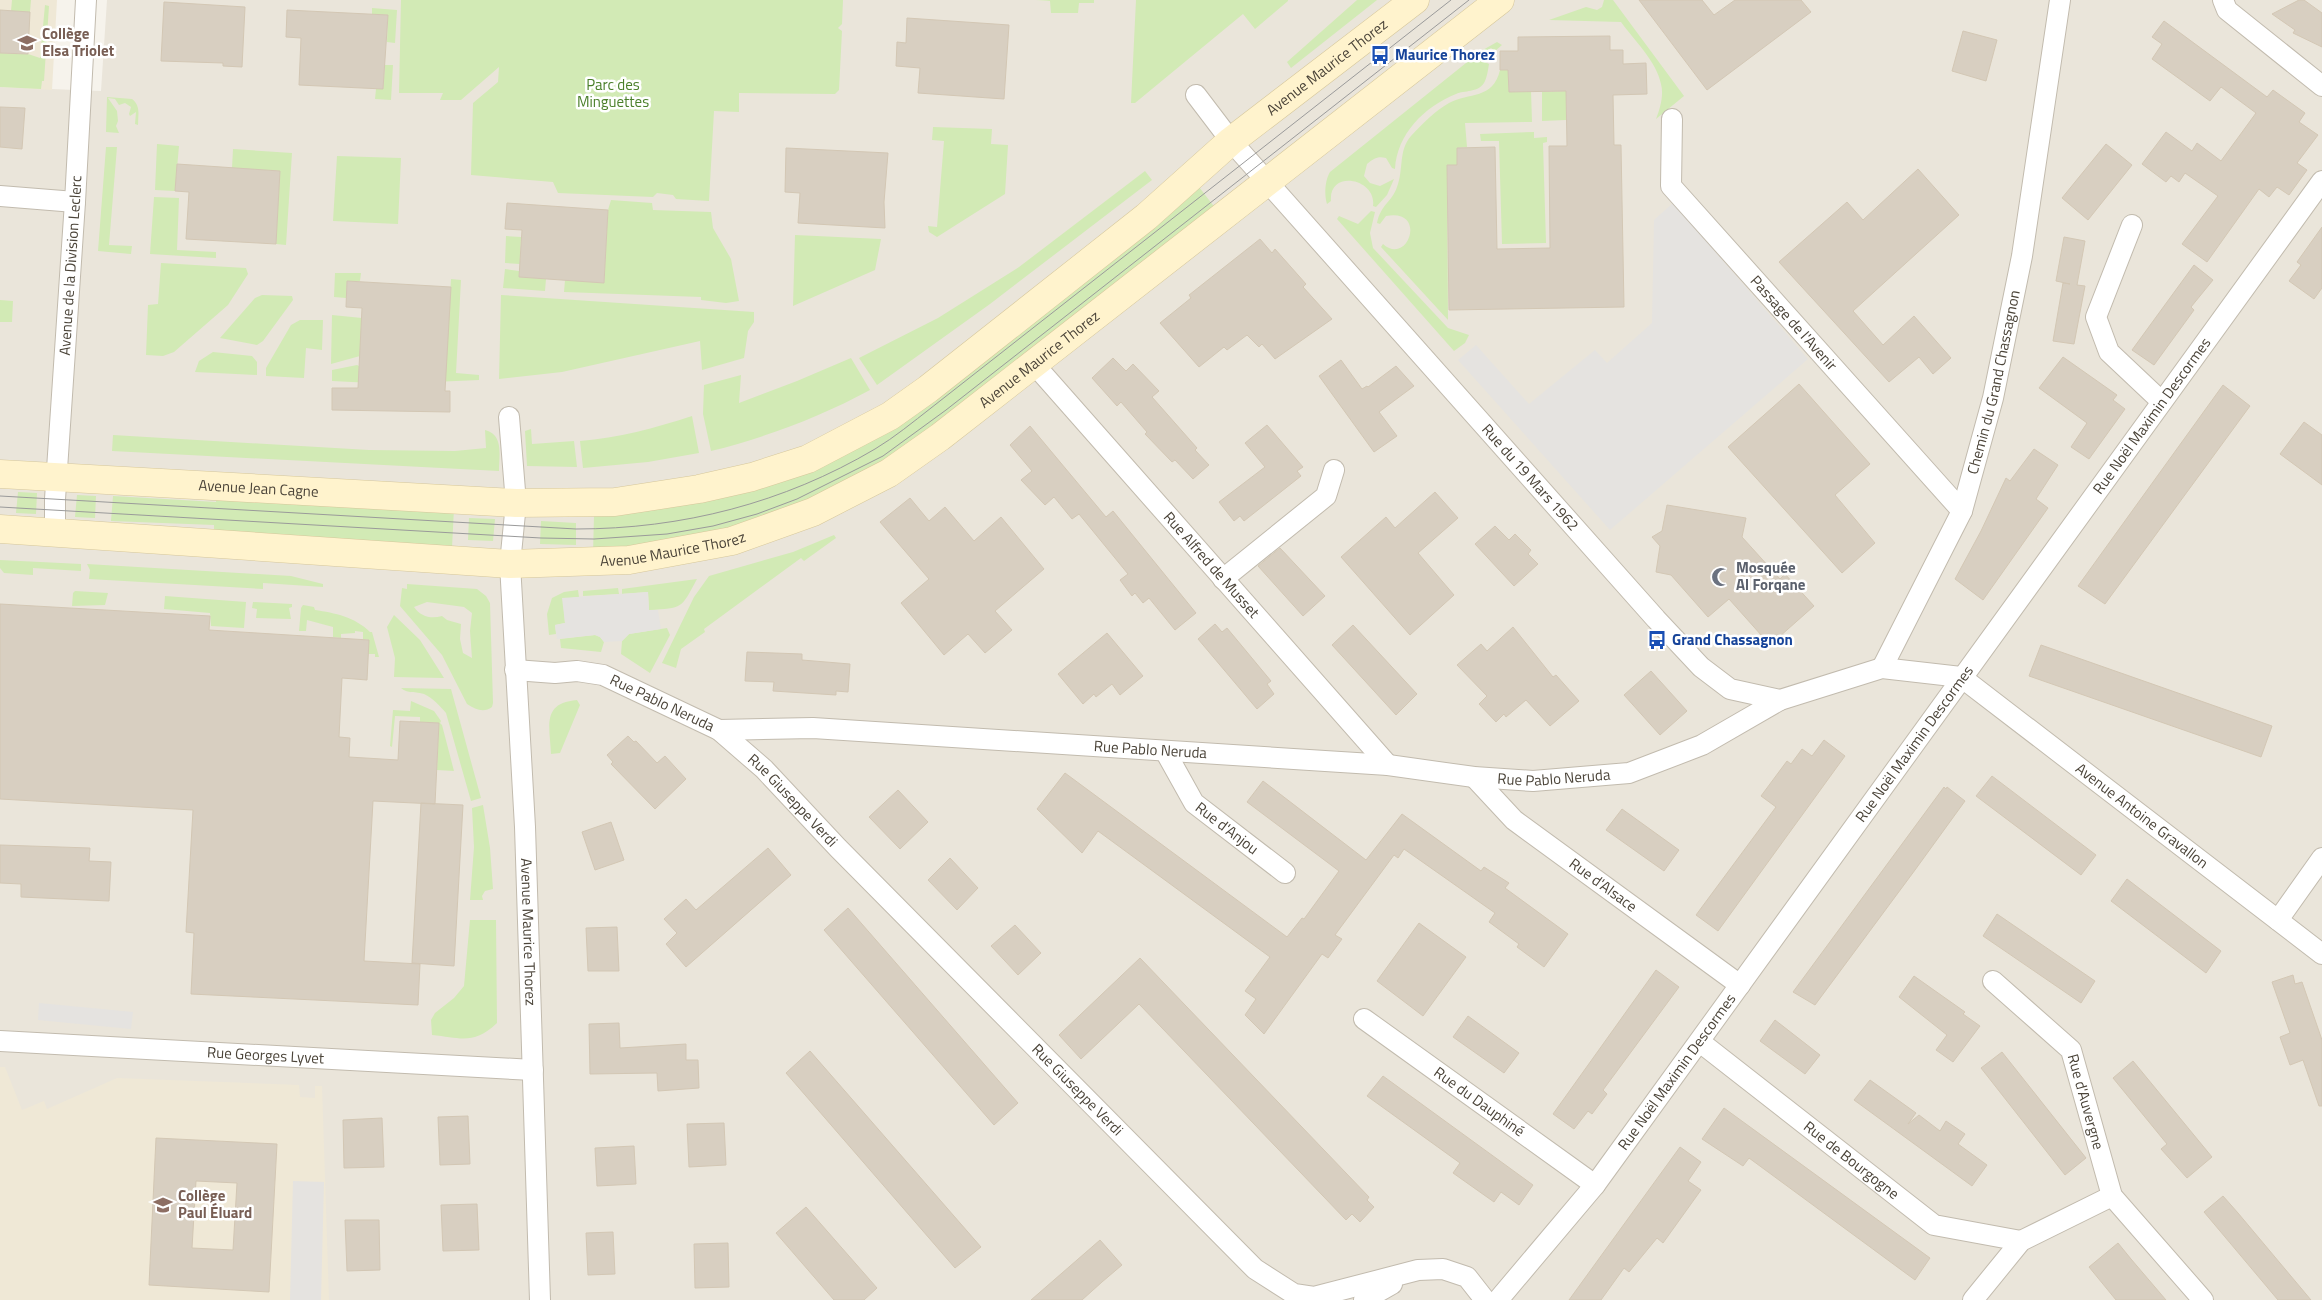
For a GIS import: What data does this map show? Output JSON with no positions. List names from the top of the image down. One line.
{"streets":{"street":["Avenue Maurice Thorez","Avenue de la Division Leclerc","Passage de l'Avenir","Chemin du Grand Chassagnon","Rue Noël Maximin Descormes","Rue du 19 Mars 1962","Avenue Jean Cagne","Rue Alfred de Musset","Rue Pablo Neruda","Rue Giuseppe Verdi","Avenue Antoine Gravallon","Rue d'Anjou","Rue d'Alsace","Rue Georges Lyvet","Rue du Dauphiné","Rue d'Auvergne","Rue de Bourgogne"]},"crossings":[["Avenue Maurice Thorez","Rue du 19 Mars 1962"],["Avenue Maurice Thorez","Avenue Jean Cagne"],["Avenue Maurice Thorez","Rue Alfred de Musset"],["Avenue Maurice Thorez","Rue Pablo Neruda"],["Avenue Maurice Thorez","Rue Georges Lyvet"],["Avenue de la Division Leclerc","Avenue Jean Cagne"],["Passage de l'Avenir","Chemin du Grand Chassagnon"],["Chemin du Grand Chassagnon","Rue du 19 Mars 1962"],["Rue Noël Maximin Descormes","Avenue Antoine Gravallon"],["Rue Noël Maximin Descormes","Rue d'Alsace"],["Rue Noël Maximin Descormes","Rue du Dauphiné"],["Rue Noël Maximin Descormes","Rue de Bourgogne"],["Rue du 19 Mars 1962","Rue Pablo Neruda"],["Rue Alfred de Musset","Rue Pablo Neruda"],["Rue Pablo Neruda","Rue Giuseppe Verdi"],["Rue Pablo Neruda","Rue d'Anjou"],["Rue Pablo Neruda","Rue d'Alsace"]],"parks":["Parc des Minguettes"],"places":{"school or university":["Collège Elsa Triolet","Collège Paul Éluard"],"bus stop":["Maurice Thorez","Grand Chassagnon"],"mosque":["Mosquée Al Forqane"]}}
